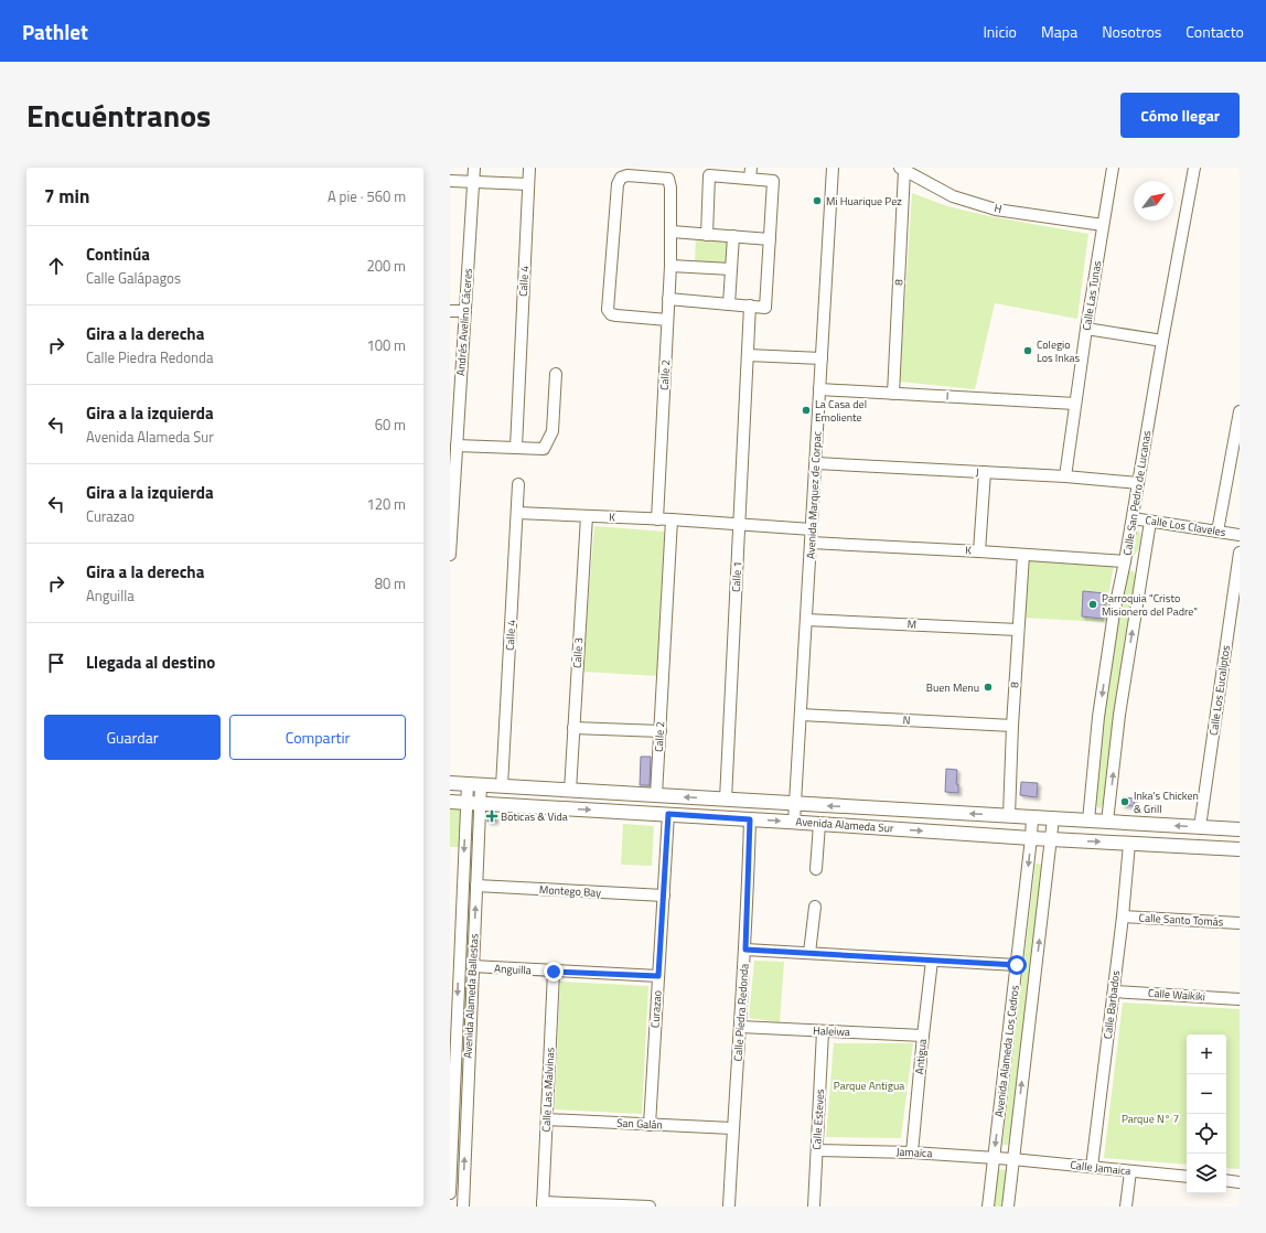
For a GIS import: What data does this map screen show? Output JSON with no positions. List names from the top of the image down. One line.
{"streets":{"main road":["Avenida Alameda Sur"],"street":["H","Calle 4","8","Calle Las Tunas","Andrés Avelino Cáceres","Calle 2","I","J","Calle San Pedro de Lucanas","Avenida Marquez de Corpac","K","Calle Los Claveles","Calle 1","M","Calle 3","Calle Los Eucaliptos","N","Montego Bay","Calle Santo Tomás","Anguilla","Calle Waikiki","Avenida Alameda Ballestas","Calle Barbados","Curazao","Calle Piedra Redonda","Haleiwa","Avenida Alameda Los Cedros","Antigua","Calle Las Malvinas","Calle Esteves","San Galán","Jamaica","Calle Jamaica"]},"crossings":[["H","8"],["H","Calle Las Tunas"],["Calle 4","K"],["Calle 4","Avenida Alameda Sur"],["8","I"],["8","K"],["8","M"],["8","N"],["8","Avenida Alameda Sur"],["Calle Las Tunas","I"],["Calle Las Tunas","J"],["Calle 2","K"],["Calle 2","Avenida Alameda Sur"],["I","Avenida Marquez de Corpac"],["J","Calle San Pedro de Lucanas"],["J","Avenida Marquez de Corpac"],["Calle San Pedro de Lucanas","K"],["Calle San Pedro de Lucanas","Calle Los Claveles"],["Calle San Pedro de Lucanas","Avenida Alameda Sur"],["Avenida Marquez de Corpac","K"],["Avenida Marquez de Corpac","M"],["Avenida Marquez de Corpac","N"],["Avenida Marquez de Corpac","Avenida Alameda Sur"],["K","Calle 1"],["K","Calle 3"],["Calle 1","Avenida Alameda Sur"],["Calle 3","Avenida Alameda Sur"],["Calle Los Eucaliptos","Avenida Alameda Sur"],["Avenida Alameda Sur","Avenida Alameda Ballestas"],["Avenida Alameda Sur","Calle Barbados"],["Avenida Alameda Sur","Curazao"],["Avenida Alameda Sur","Calle Piedra Redonda"],["Avenida Alameda Sur","Avenida Alameda Los Cedros"],["Montego Bay","Avenida Alameda Ballestas"],["Montego Bay","Curazao"],["Calle Santo Tomás","Calle Barbados"],["Anguilla","Avenida Alameda Ballestas"],["Anguilla","Curazao"],["Anguilla","Calle Las Malvinas"],["Calle Waikiki","Calle Barbados"],["Calle Barbados","Calle Jamaica"],["Curazao","San Galán"],["Calle Piedra Redonda","Haleiwa"],["Calle Piedra Redonda","San Galán"],["Haleiwa","Antigua"],["Haleiwa","Calle Esteves"],["Avenida Alameda Los Cedros","Jamaica"],["Avenida Alameda Los Cedros","Calle Jamaica"],["Antigua","Jamaica"],["Calle Las Malvinas","San Galán"],["Calle Esteves","Jamaica"],["Jamaica","Calle Jamaica"]],"parks":["Parque Antigua","Parque N° 7"],"places":{"other":["Mi Huarique Pez","Colegio Los Inkas","La Casa del Emoliente","Parroquia \"Cristo Misionero del Padre\"","Buen Menu","Inka's Chicken & Grill"],"health":["Boticas & Vida"]},"north":"top right","page":{"header":"Pathlet","nav":["Inicio","Mapa","Nosotros","Contacto"],"title":"Encuéntranos","buttons":["Cómo llegar",["Guardar","Compartir"]],"heading":["7 min","A pie · 560 m"],"list":[["Continúa","Calle Galápagos","200 m"],["Gira a la derecha","Calle Piedra Redonda","100 m"],["Gira a la izquierda","Avenida Alameda Sur","60 m"],["Gira a la izquierda","Curazao","120 m"],["Gira a la derecha","Anguilla","80 m"],"Llegada al destino"],"map_buttons":["+","−"]}}
